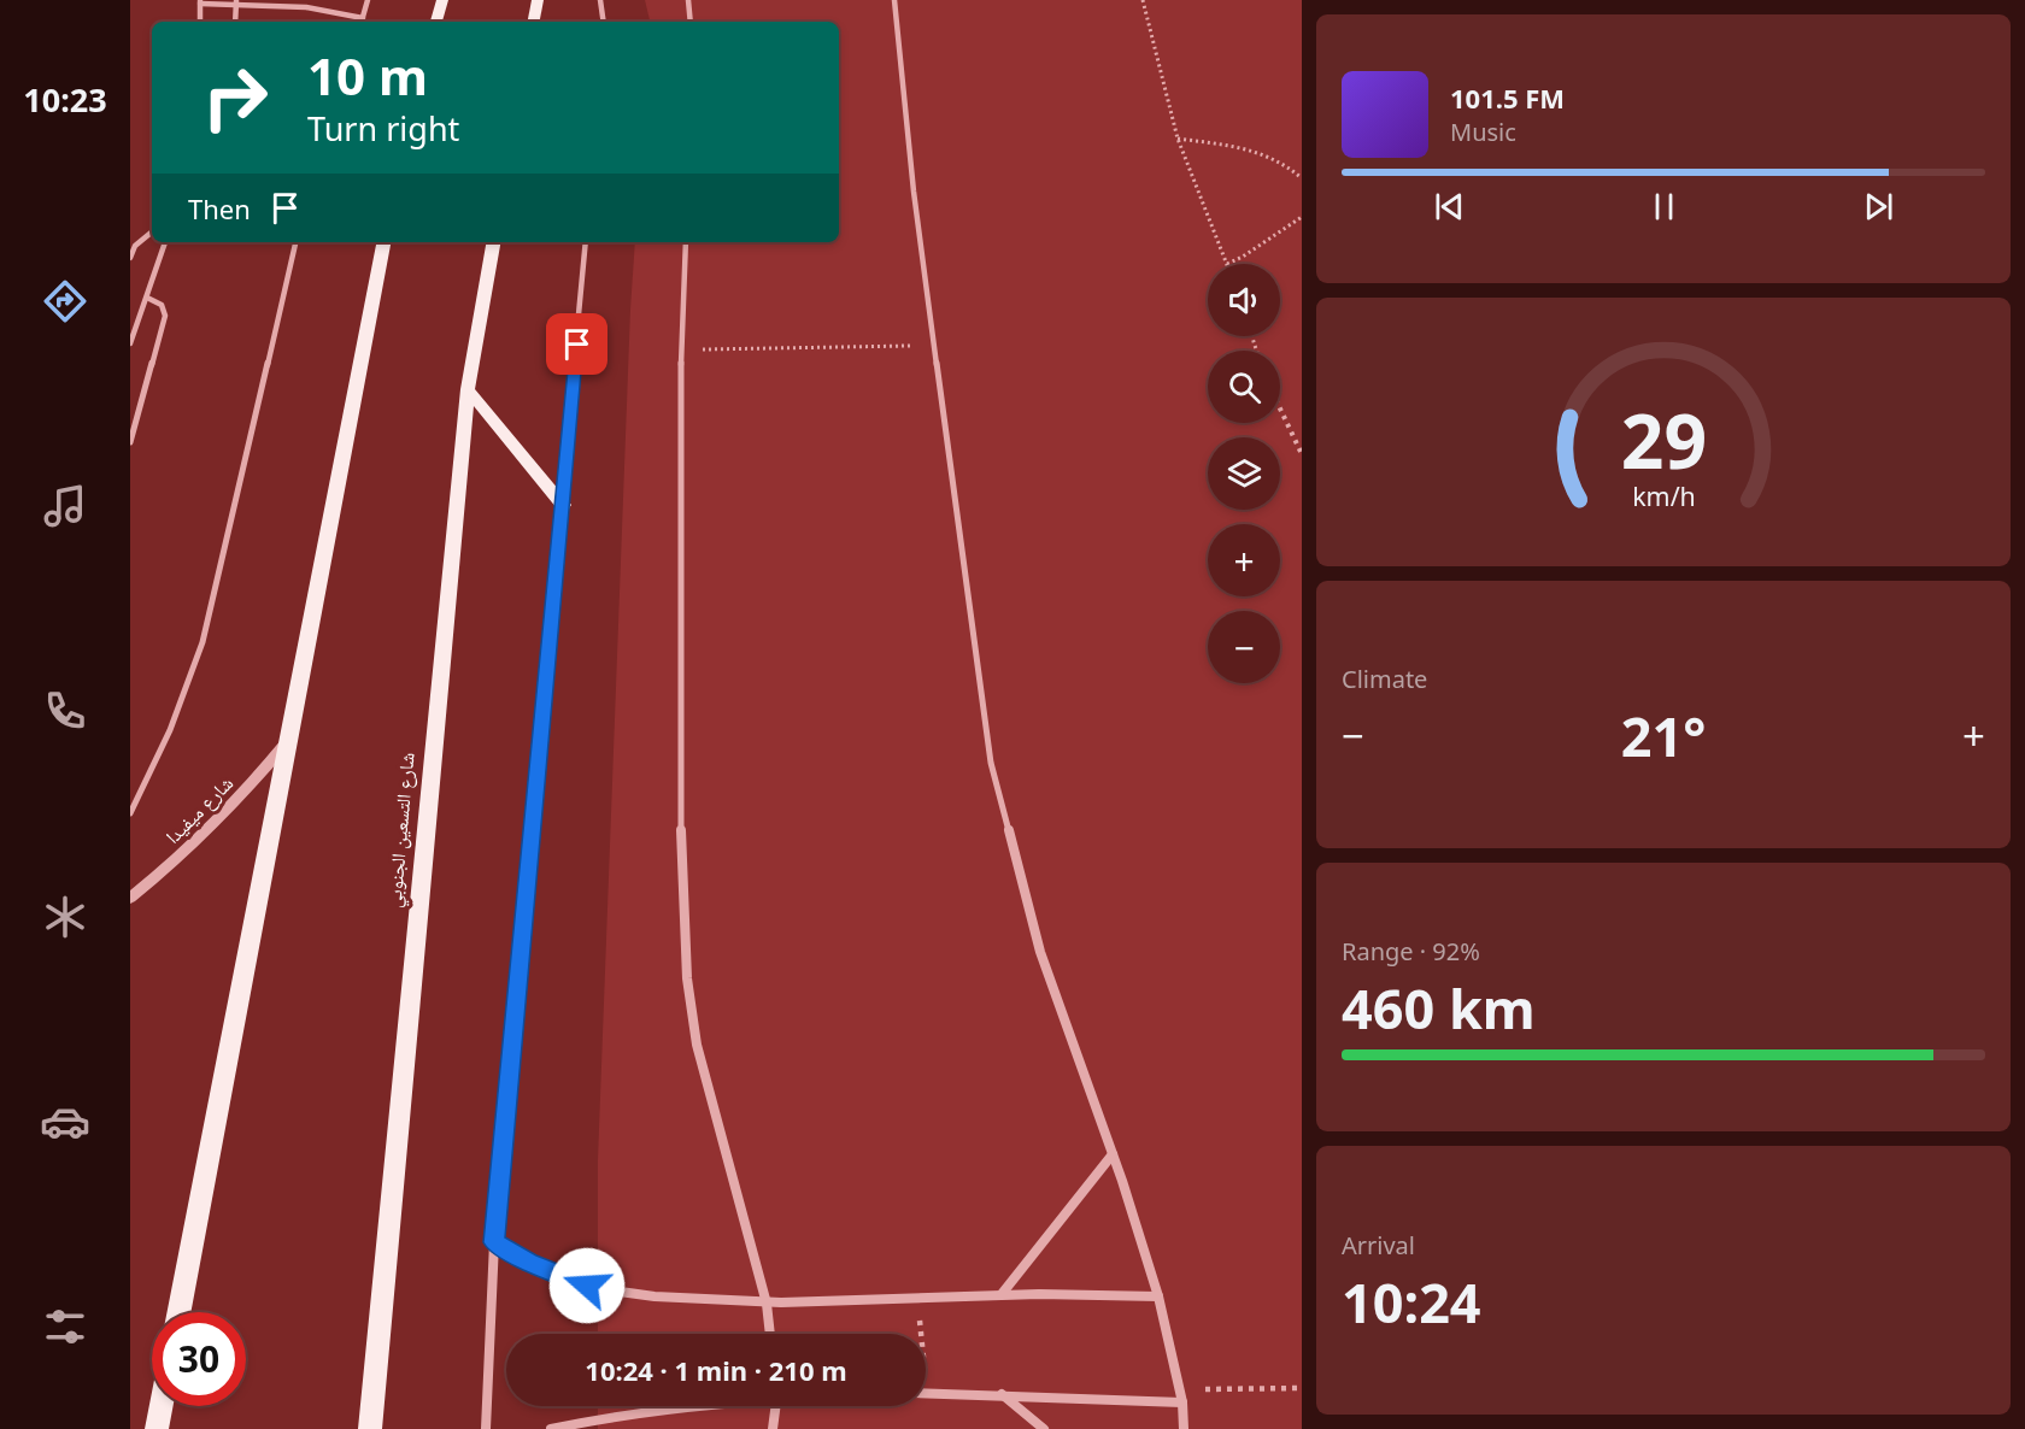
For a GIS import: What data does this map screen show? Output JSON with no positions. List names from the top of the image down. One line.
{"streets":{"main road":["شارع التسعين الجنوبي"],"street":["شارع ميفيدا"]},"page":{"tabs":"10:23","turn":["10 m","Turn right"],"song":["101.5 FM","Music"],"then":"Then","map_buttons":["+","−"],"tile":["Climate",["Range · 92%","460 km"],["Arrival","10:24"]],"heat":["−","21°","+"],"limit":"30","trip":"10:24 · 1 min · 210 m","gauge":["29","km/h"]}}
